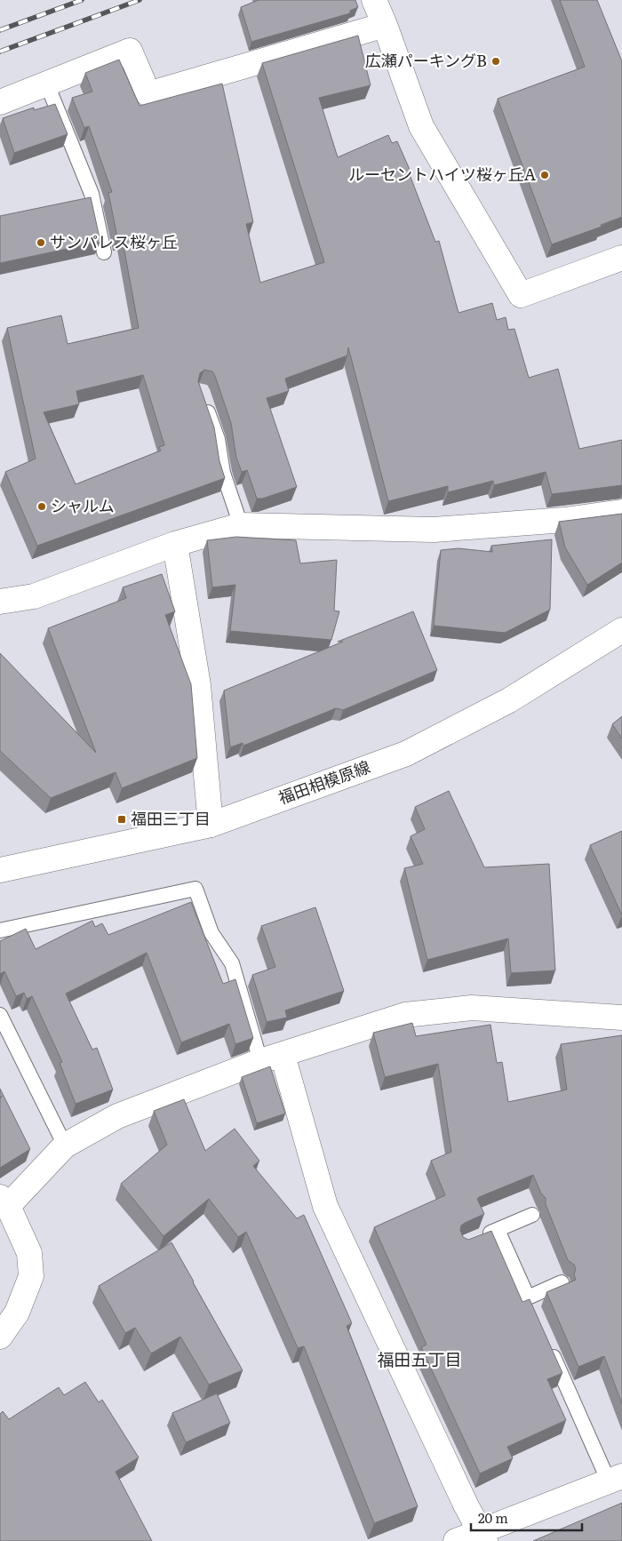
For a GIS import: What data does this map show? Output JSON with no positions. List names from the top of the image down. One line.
{"streets":{"street":["福田相模原線"]},"districts":["福田五丁目"],"places":{"other":["広瀬パーキングB","ルーセントハイツ桜ヶ丘A","サンパレス桜ヶ丘","シャルム"],"transit":["福田三丁目"]},"scale_bar":"20 m"}
